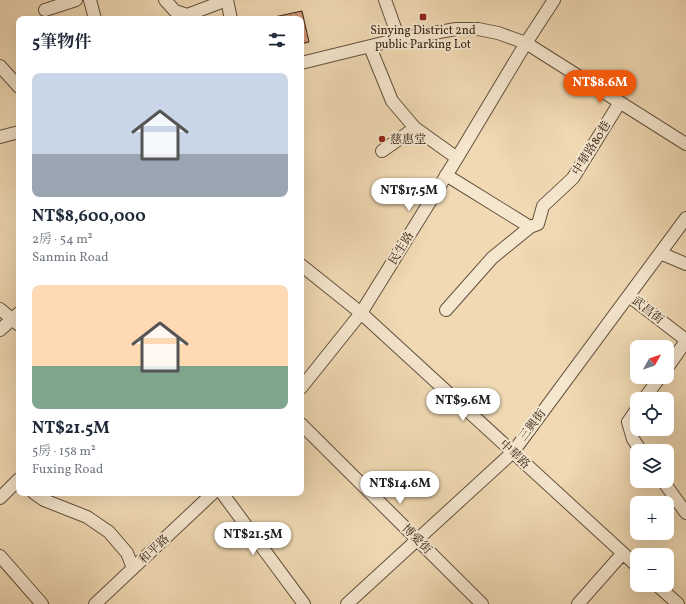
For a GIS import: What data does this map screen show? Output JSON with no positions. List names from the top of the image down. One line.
{"streets":{"street":["中華路80巷","民生路","武昌街","三興街","中華路","博愛街","和平路"]},"crossings":[["民生路","中華路"],["武昌街","三興街"],["三興街","中華路"],["三興街","博愛街"]],"places":{"transit":["Sinying District 2nd public Parking Lot"],"other":["慈惠堂"]},"north":"top right","page":{"heading":"5筆物件","list":[{"name":"NT$8,600,000","note":"2房 · 54 m² · Sanmin Road"},{"name":"NT$21.5M","note":"5房 · 158 m² · Fuxing Road"}],"price":["NT$8.6M","NT$17.5M","NT$9.6M","NT$14.6M","NT$21.5M"],"map_buttons":["+","−"]}}
